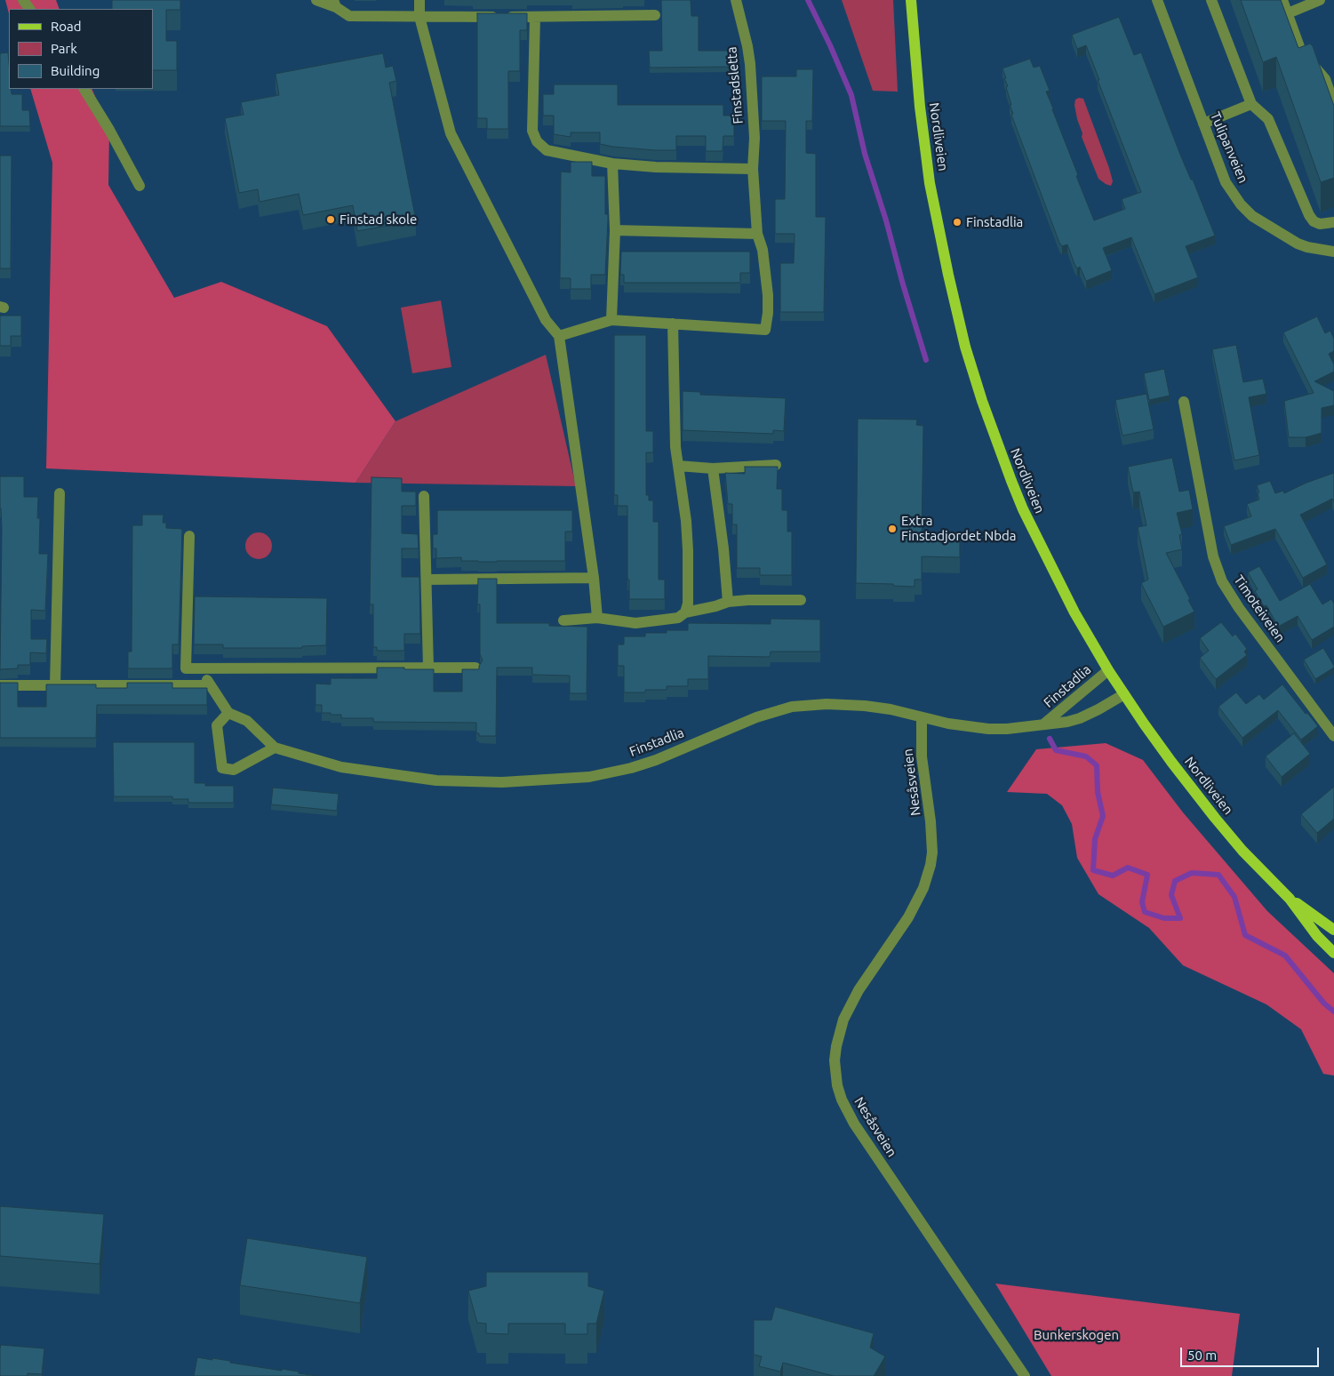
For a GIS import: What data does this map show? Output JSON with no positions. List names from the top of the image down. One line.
{"streets":{"main road":["Nordliveien"],"street":["Finstadsletta","Tulipanveien","Timoteiveien","Finstadlia","Nesåsveien"]},"crossings":[["Nordliveien","Finstadlia"],["Finstadlia","Nesåsveien"]],"parks":["Bunkerskogen"],"places":["Finstad skole","Finstadlia","Extra Finstadjordet Nbda"],"legend":["Road","Park","Building"],"scale_bar":"50 m"}
